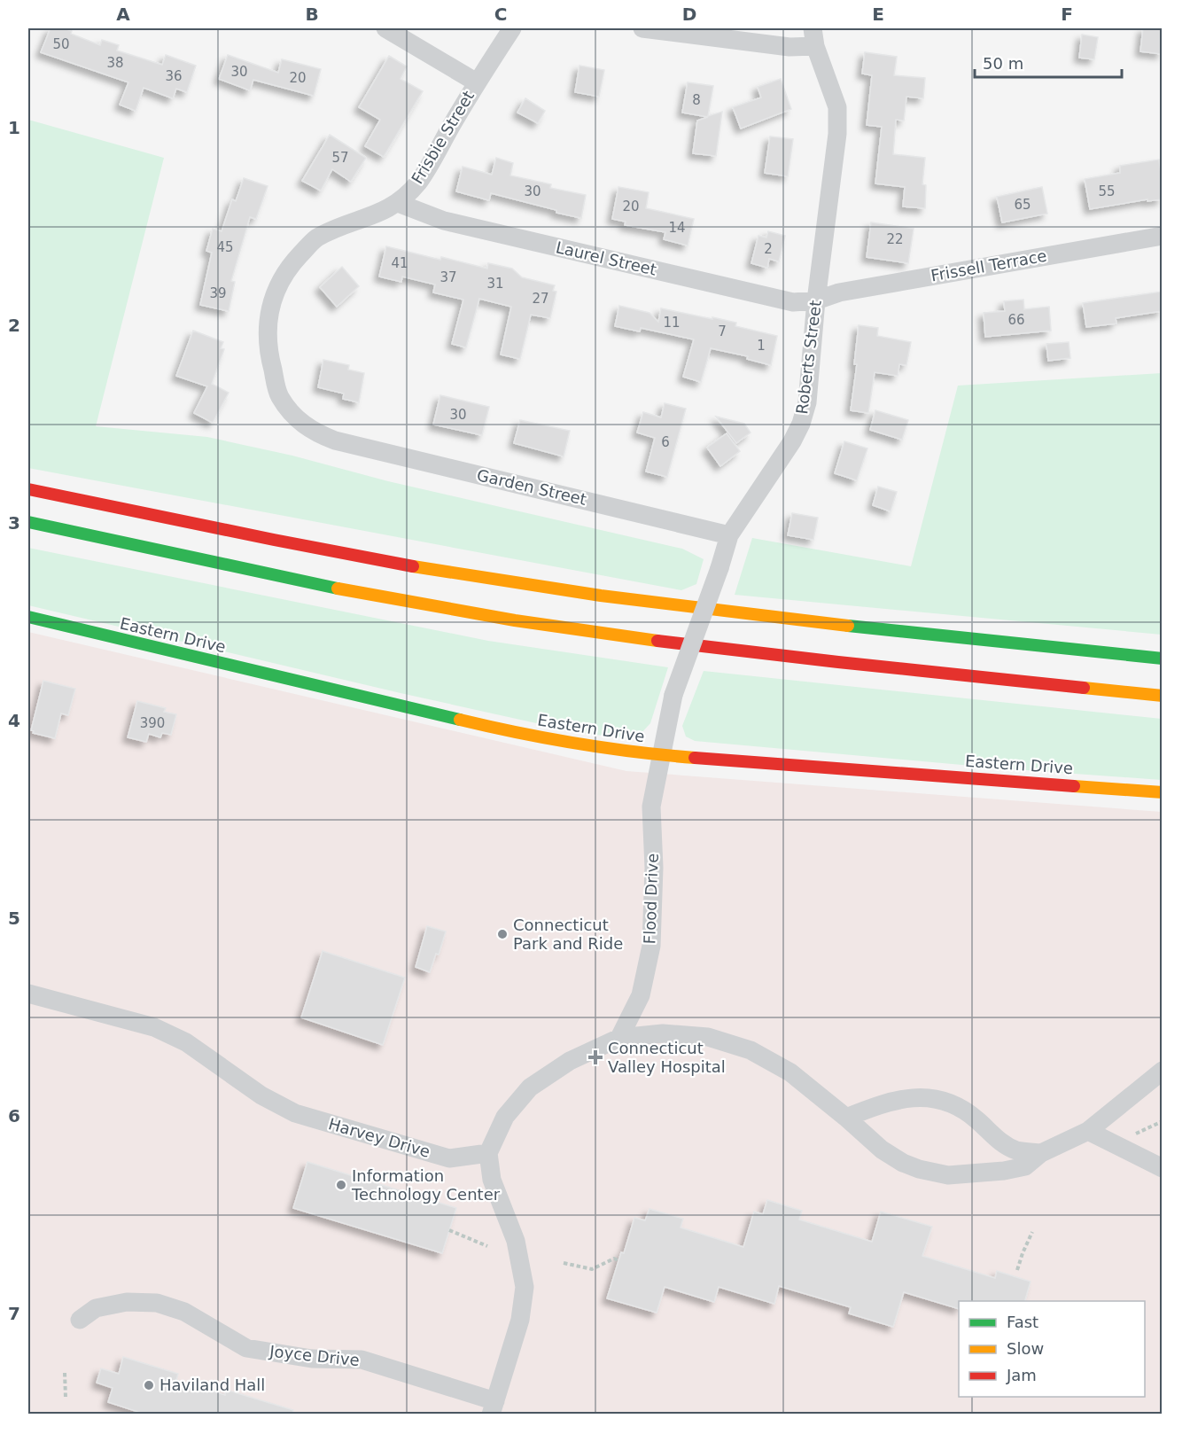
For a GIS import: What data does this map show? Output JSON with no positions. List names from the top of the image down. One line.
{"streets":{"main road":["Eastern Drive"],"street":["Frisbie Street","Laurel Street","Frissell Terrace","Roberts Street","Garden Street","Flood Drive","Harvey Drive","Joyce Drive"]},"crossings":[["Frisbie Street","Laurel Street"],["Frisbie Street","Garden Street"],["Laurel Street","Frissell Terrace"],["Laurel Street","Roberts Street"],["Frissell Terrace","Roberts Street"],["Roberts Street","Garden Street"],["Roberts Street","Eastern Drive"],["Roberts Street","Flood Drive"],["Eastern Drive","Flood Drive"]],"places":{"other":["Connecticut Park and Ride","Information Technology Center","Haviland Hall"],"health":["Connecticut Valley Hospital"]},"house_numbers":["50","38","30","36","20","8","57","30","55","65","20","14","22","45","2","41","37","31","39","27","66","11","7","1","30","6","390"],"legend":["Fast","Slow","Jam"],"scale_bar":"50 m","grid":{"columns":["A","B","C","D","E","F"],"rows":["1","2","3","4","5","6","7"]}}
